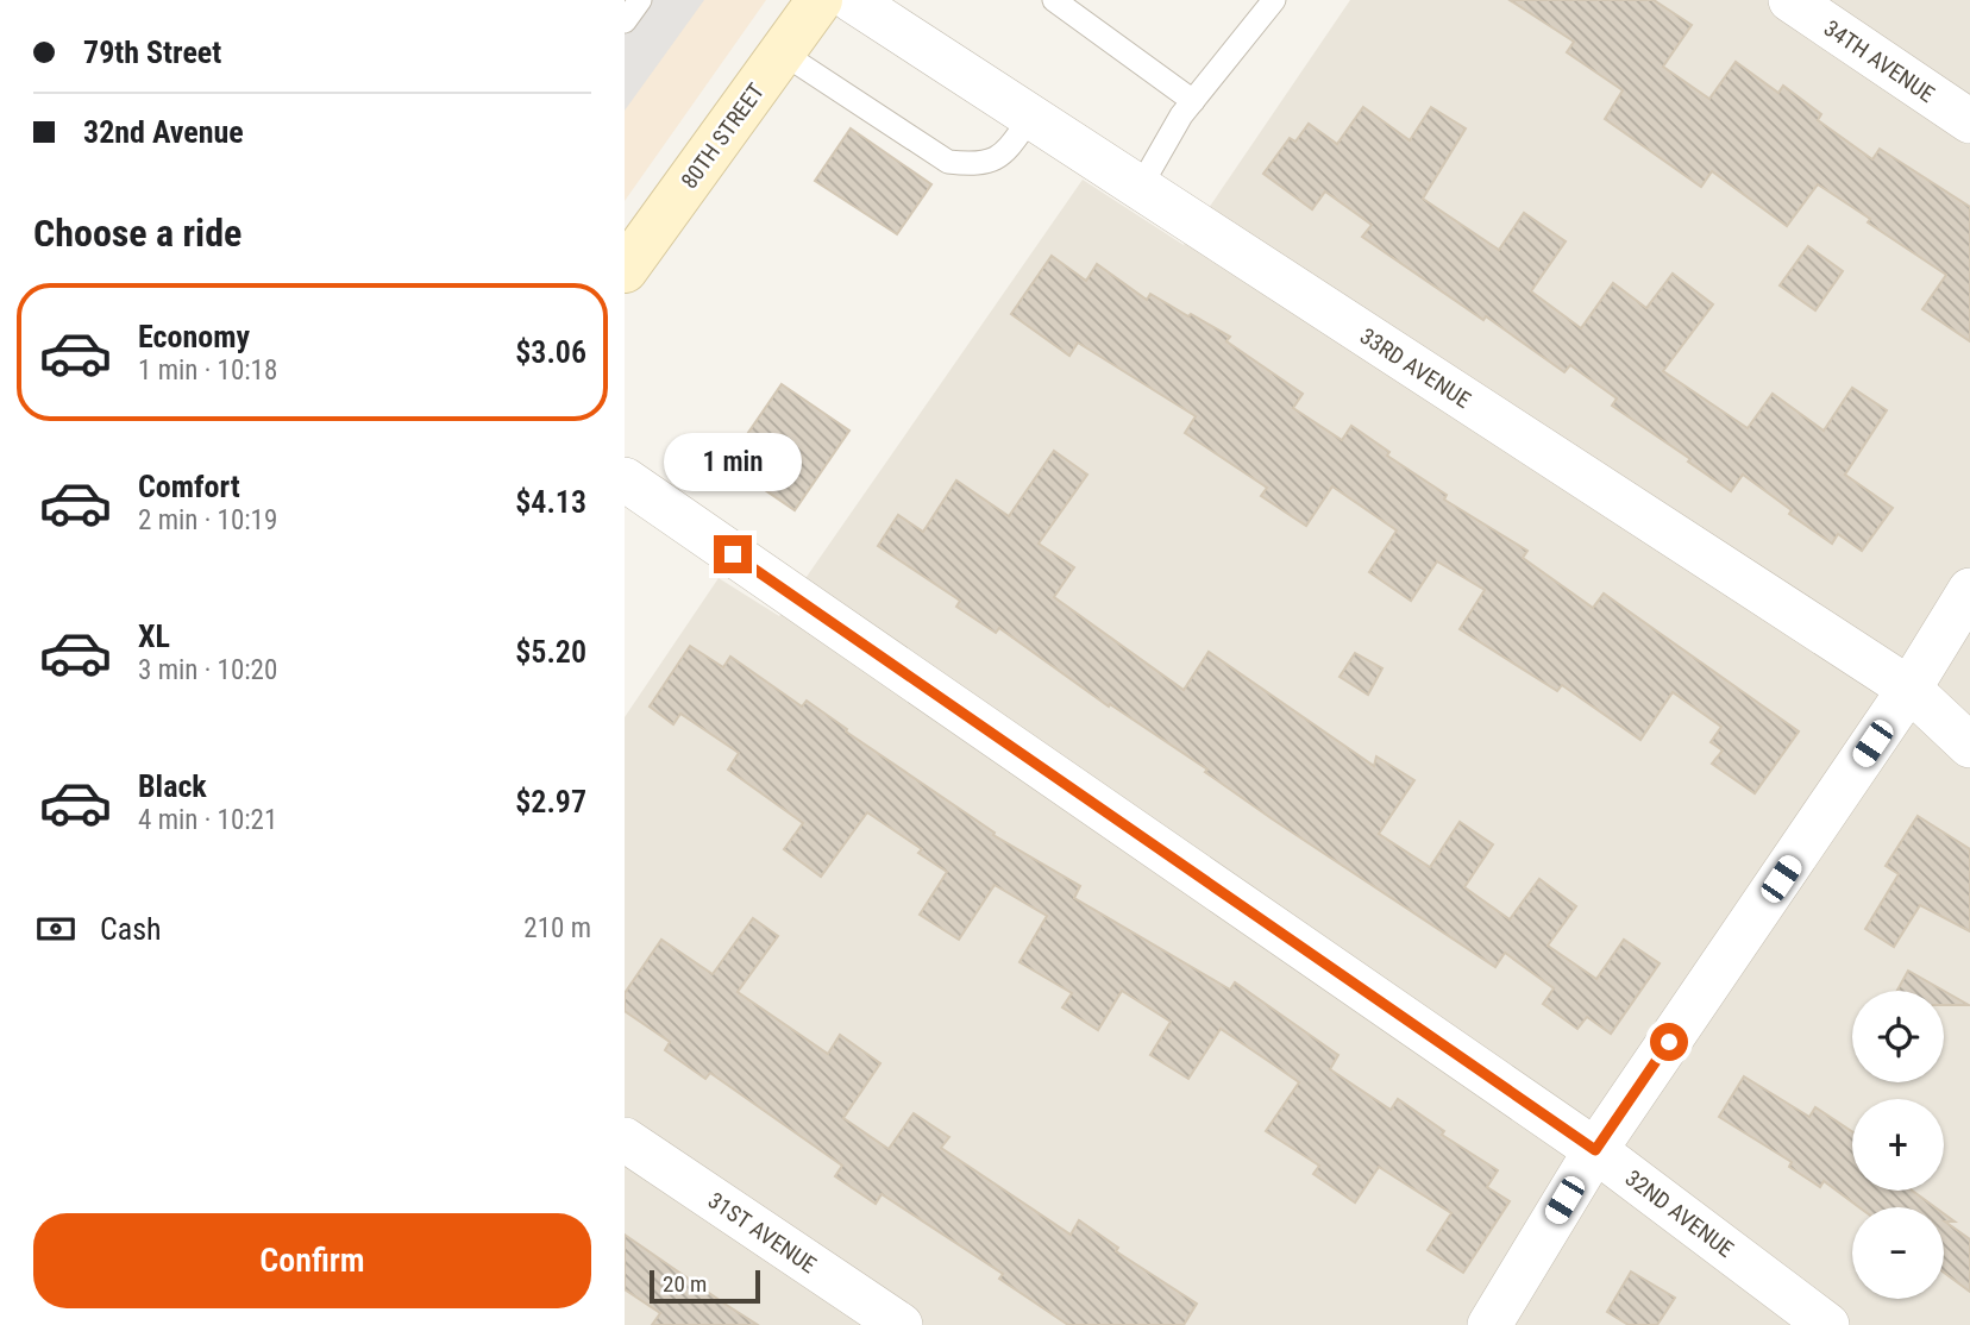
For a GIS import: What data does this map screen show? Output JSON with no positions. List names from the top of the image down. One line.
{"streets":{"street":["34TH AVENUE","80TH STREET","33RD AVENUE","32ND AVENUE","31ST AVENUE"]},"scale_bar":"20 m","page":{"banner":["79th Street","32nd Avenue"],"heading":"Choose a ride","list":[{"name":"Economy","note":"1 min · 10:18","value":"$3.06"},{"name":"Comfort","note":"2 min · 10:19","value":"$4.13"},{"name":"XL","note":"3 min · 10:20","value":"$5.20"},{"name":"Black","note":"4 min · 10:21","value":"$2.97"}],"bubble":"1 min","pay":["Cash","210 m"],"map_buttons":["+","−"],"buttons":"Confirm","scale":"20 m"}}
